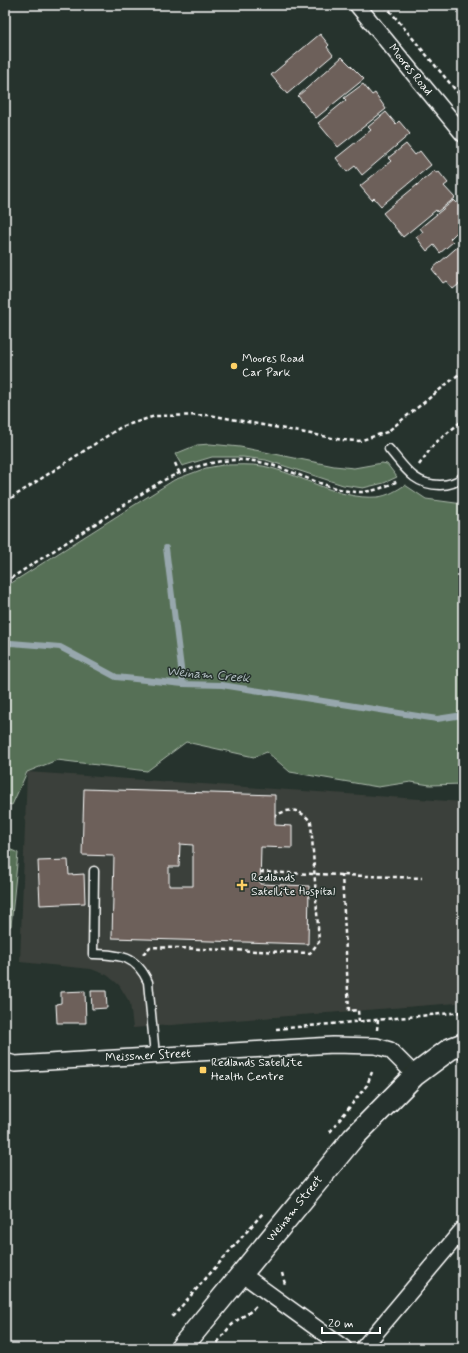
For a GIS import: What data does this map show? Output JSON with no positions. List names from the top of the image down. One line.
{"streets":{"street":["Moores Road","Meissner Street","Weinam Street"]},"crossings":[["Meissner Street","Weinam Street"]],"water":["Weinam Creek"],"places":{"other":["Moores Road Car Park"],"health":["Redlands Satellite Hospital"],"transit":["Redlands Satellite Health Centre"]},"scale_bar":"20 m"}
